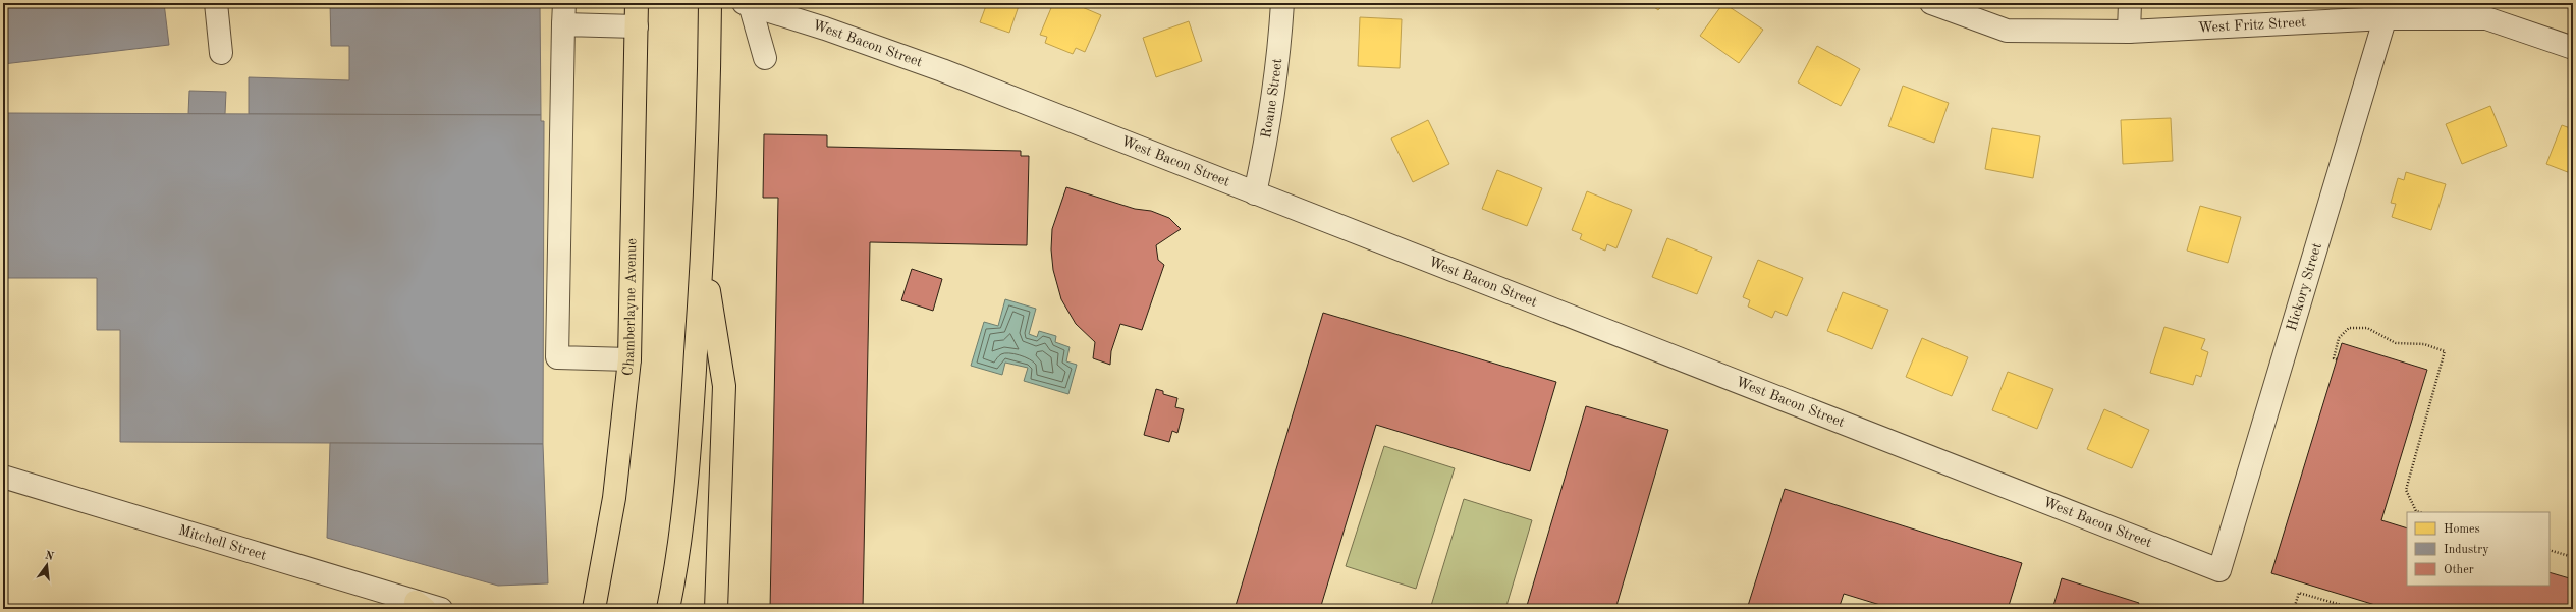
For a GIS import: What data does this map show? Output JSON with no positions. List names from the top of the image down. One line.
{"streets":{"main road":["Chamberlayne Avenue"],"street":["West Fritz Street","West Bacon Street","Roane Street","Hickory Street","Mitchell Street"]},"crossings":[["West Fritz Street","Hickory Street"],["West Bacon Street","Roane Street"],["West Bacon Street","Hickory Street"]],"legend":["Homes","Industry","Other"],"north":"top"}
